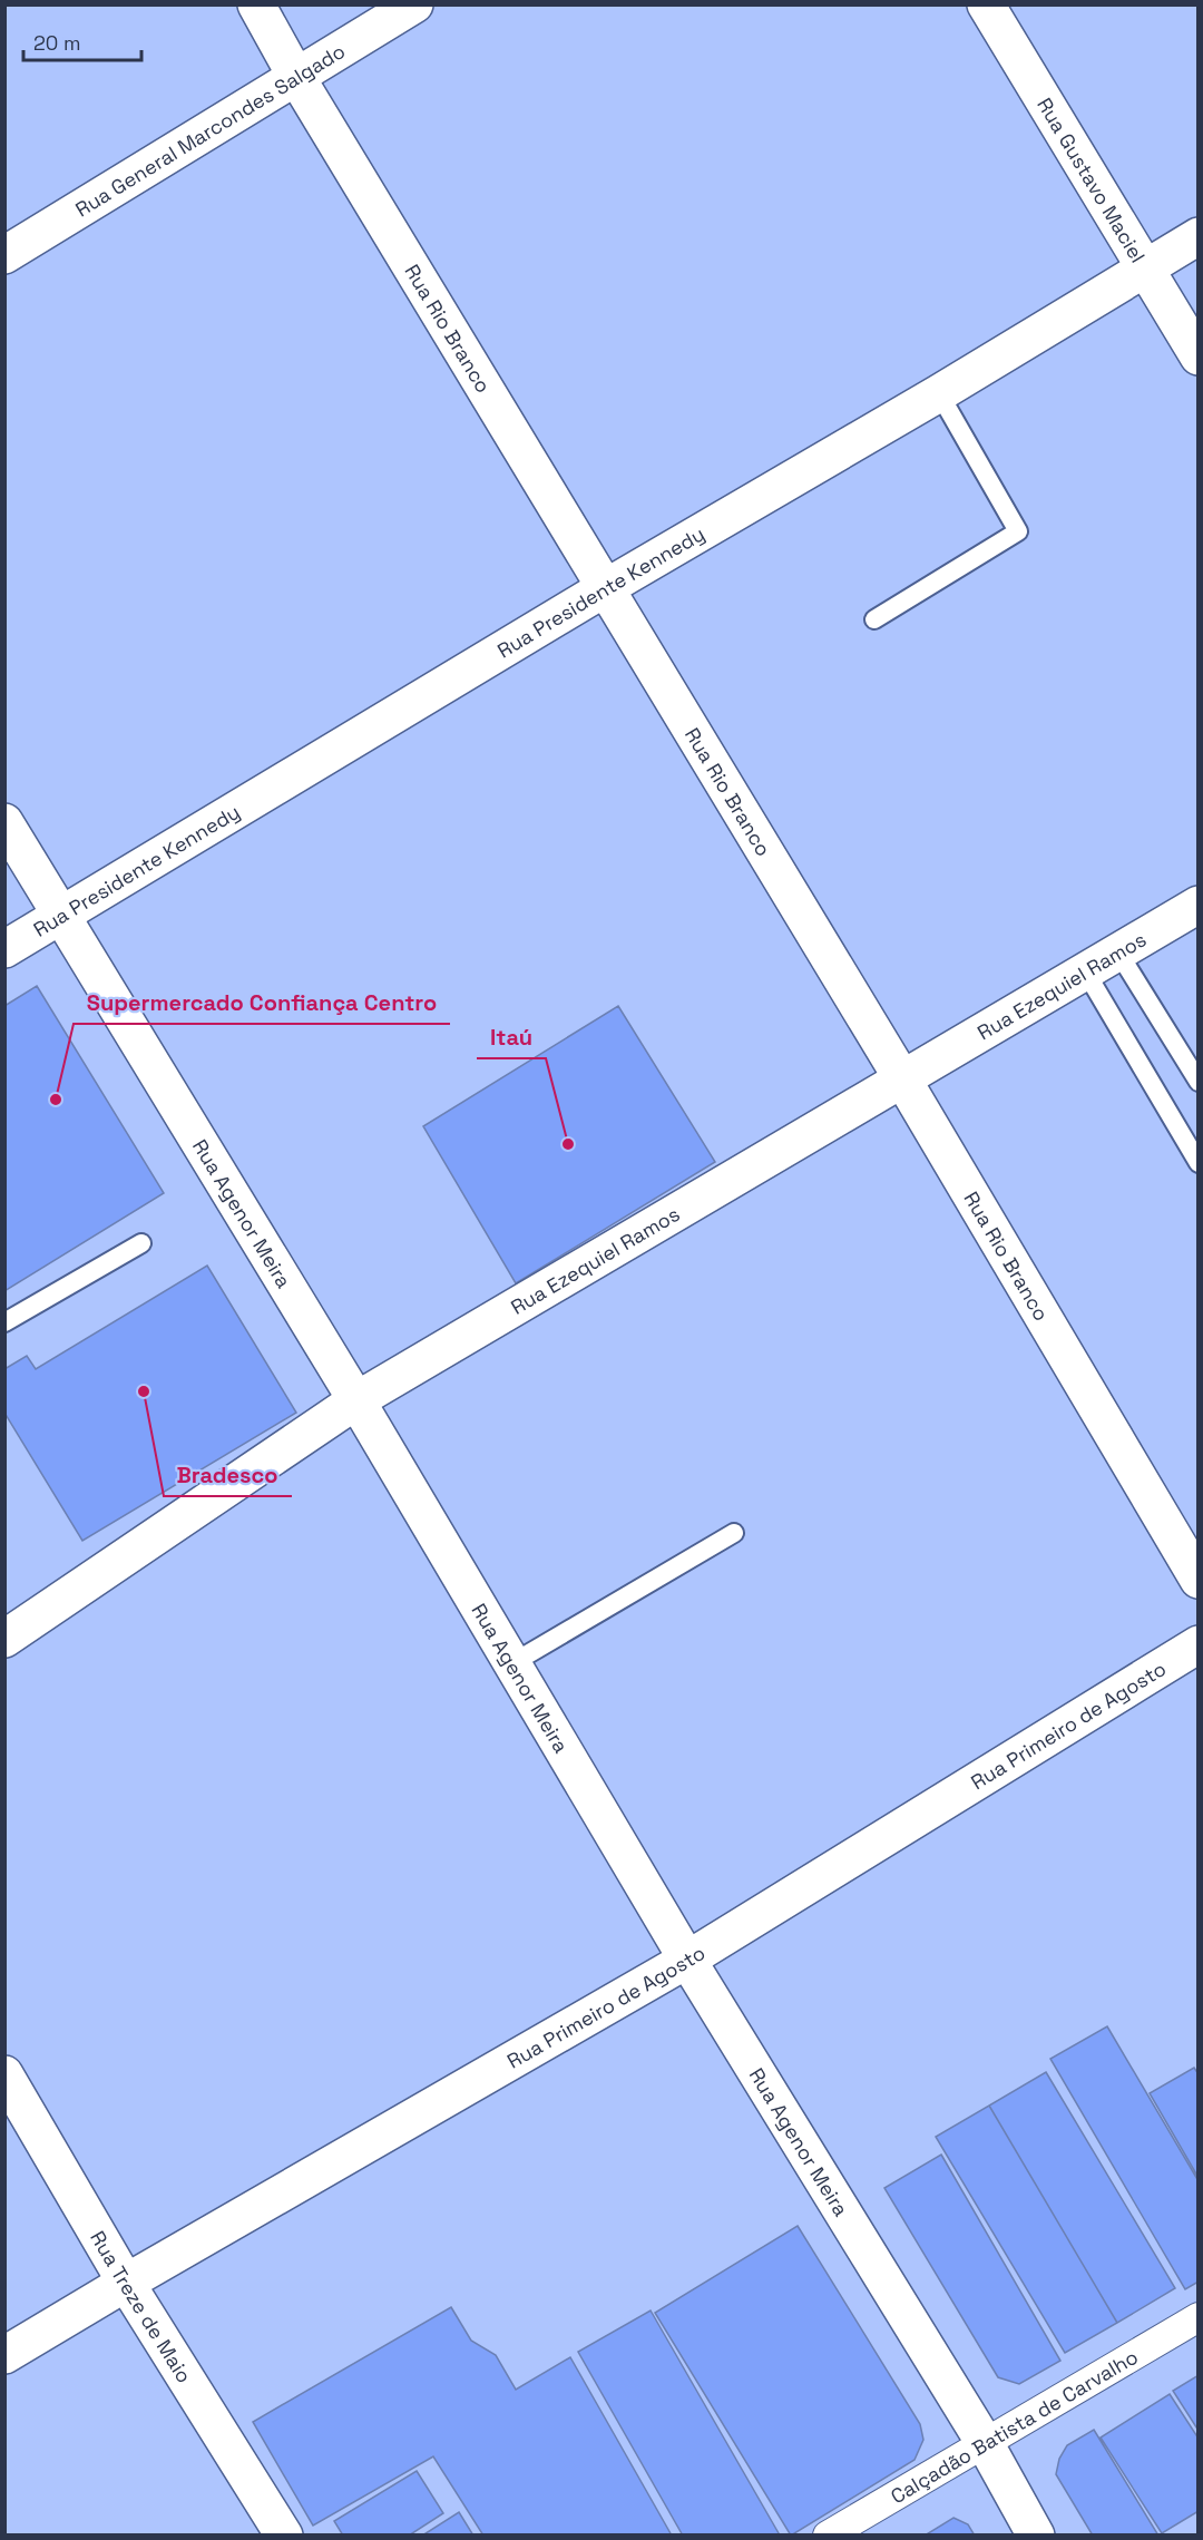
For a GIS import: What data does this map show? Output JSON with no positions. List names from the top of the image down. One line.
{"streets":{"street":["Rua General Marcondes Salgado","Rua Gustavo Maciel","Rua Rio Branco","Rua Presidente Kennedy","Rua Ezequiel Ramos","Rua Agenor Meira","Rua Primeiro de Agosto","Rua Treze de Maio","Calçadão Batista de Carvalho"]},"crossings":[["Rua General Marcondes Salgado","Rua Rio Branco"],["Rua Gustavo Maciel","Rua Presidente Kennedy"],["Rua Rio Branco","Rua Presidente Kennedy"],["Rua Rio Branco","Rua Ezequiel Ramos"],["Rua Presidente Kennedy","Rua Agenor Meira"],["Rua Ezequiel Ramos","Rua Agenor Meira"],["Rua Agenor Meira","Rua Primeiro de Agosto"],["Rua Agenor Meira","Calçadão Batista de Carvalho"],["Rua Primeiro de Agosto","Rua Treze de Maio"]],"places":["Supermercado Confiança Centro","Itaú","Bradesco"],"scale_bar":"20 m"}
